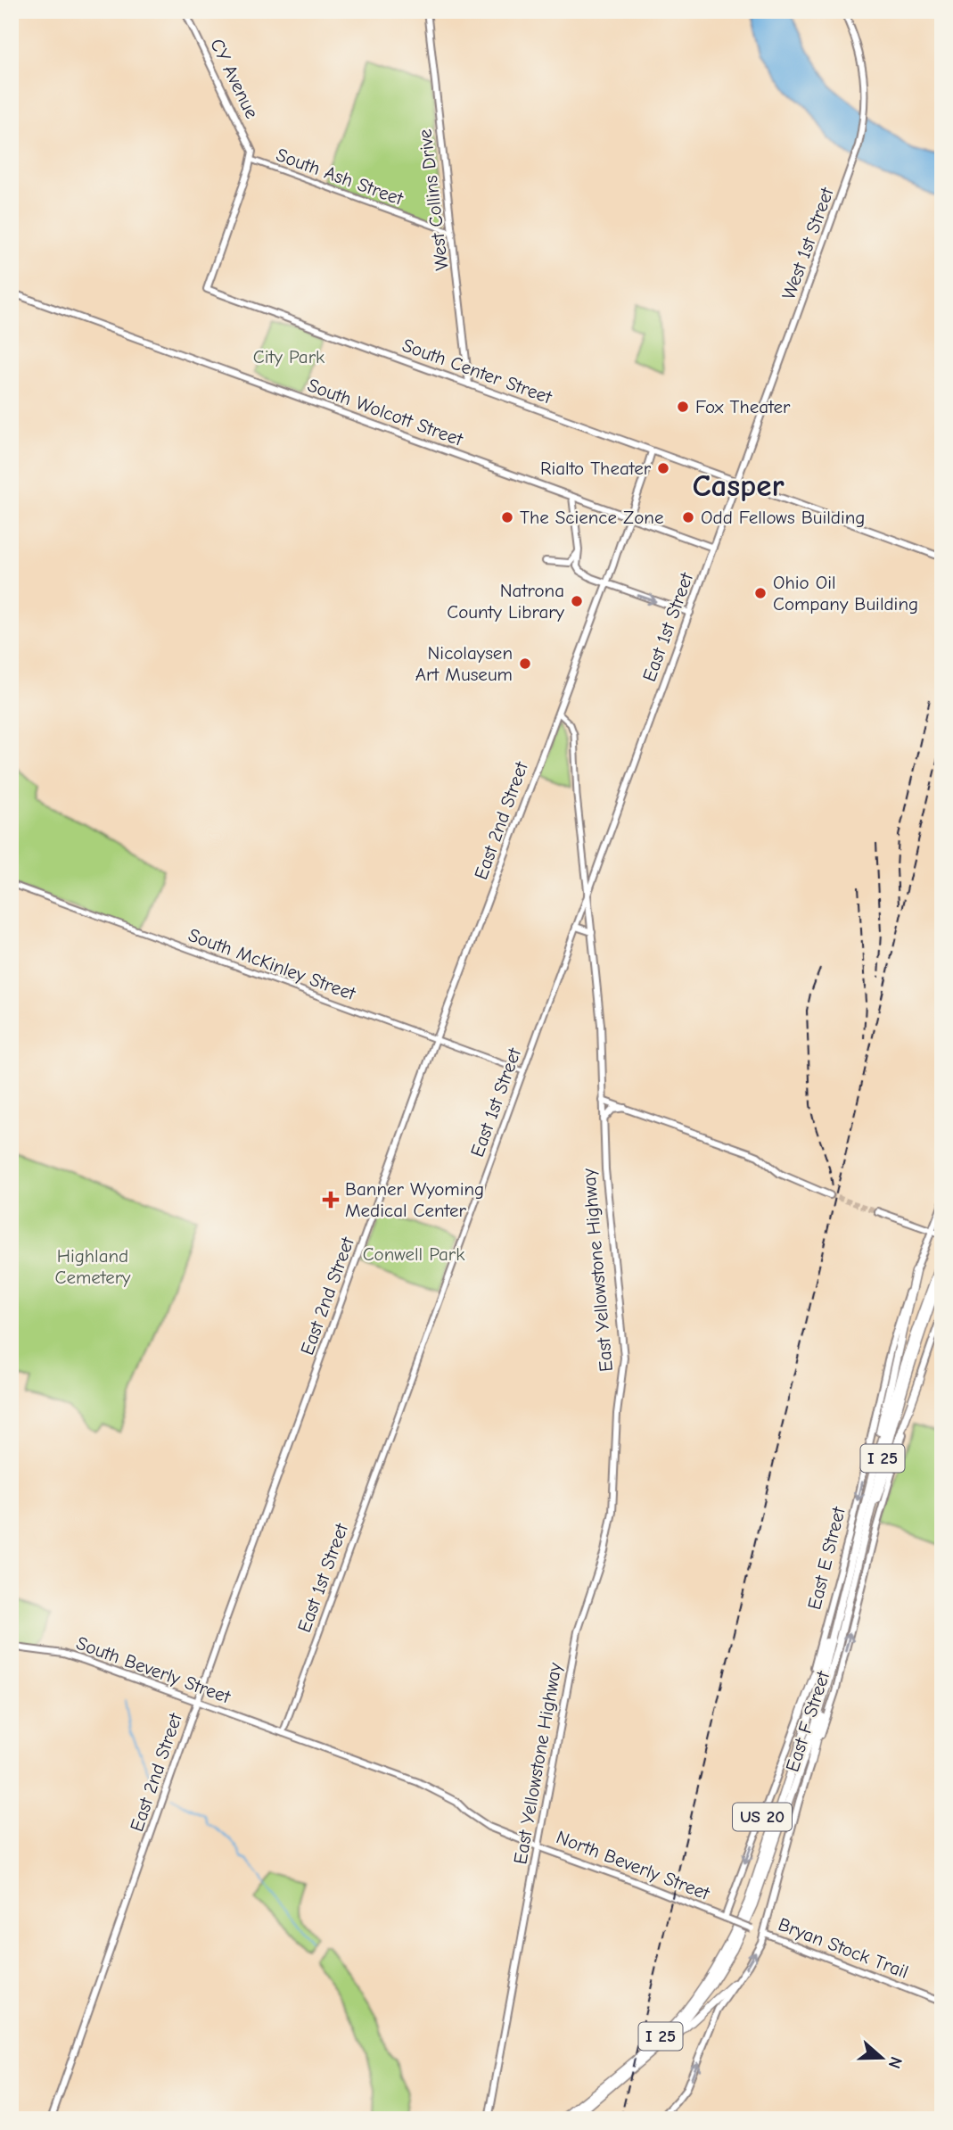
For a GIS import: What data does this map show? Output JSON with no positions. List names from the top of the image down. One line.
{"streets":{"highway":["I 25","US 20"],"main road":["CY Avenue","West Collins Drive","West 1st Street","South Center Street","South Wolcott Street","East 1st Street","East 2nd Street","East Yellowstone Highway","East E Street","South Beverly Street","East F Street","North Beverly Street","Bryan Stock Trail"],"street":["South Ash Street","South McKinley Street"]},"crossings":[["CY Avenue","South Ash Street"],["CY Avenue","South Center Street"],["South Ash Street","West Collins Drive"],["South Ash Street","South Center Street"],["West Collins Drive","South Center Street"],["West 1st Street","South Center Street"],["West 1st Street","East 1st Street"],["South Center Street","East 1st Street"],["South Center Street","East 2nd Street"],["South Wolcott Street","East 1st Street"],["South Wolcott Street","East 2nd Street"],["East 1st Street","South McKinley Street"],["East 1st Street","East Yellowstone Highway"],["East 1st Street","South Beverly Street"],["East 1st Street","North Beverly Street"],["East 2nd Street","South McKinley Street"],["East 2nd Street","East Yellowstone Highway"],["East 2nd Street","South Beverly Street"],["East Yellowstone Highway","North Beverly Street"],["I 25","US 20"],["East E Street","US 20"],["East E Street","North Beverly Street"],["South Beverly Street","North Beverly Street"],["East F Street","US 20"],["East F Street","Bryan Stock Trail"],["North Beverly Street","Bryan Stock Trail"]],"one_way":["East E Street","East F Street"],"districts":["Casper"],"parks":["City Park","Conwell Park","Highland Cemetery"],"places":{"other":["Fox Theater","Rialto Theater","The Science Zone","Odd Fellows Building","Ohio Oil Company Building","Natrona County Library","Nicolaysen Art Museum"],"health":["Banner Wyoming Medical Center"]},"north":"right"}
